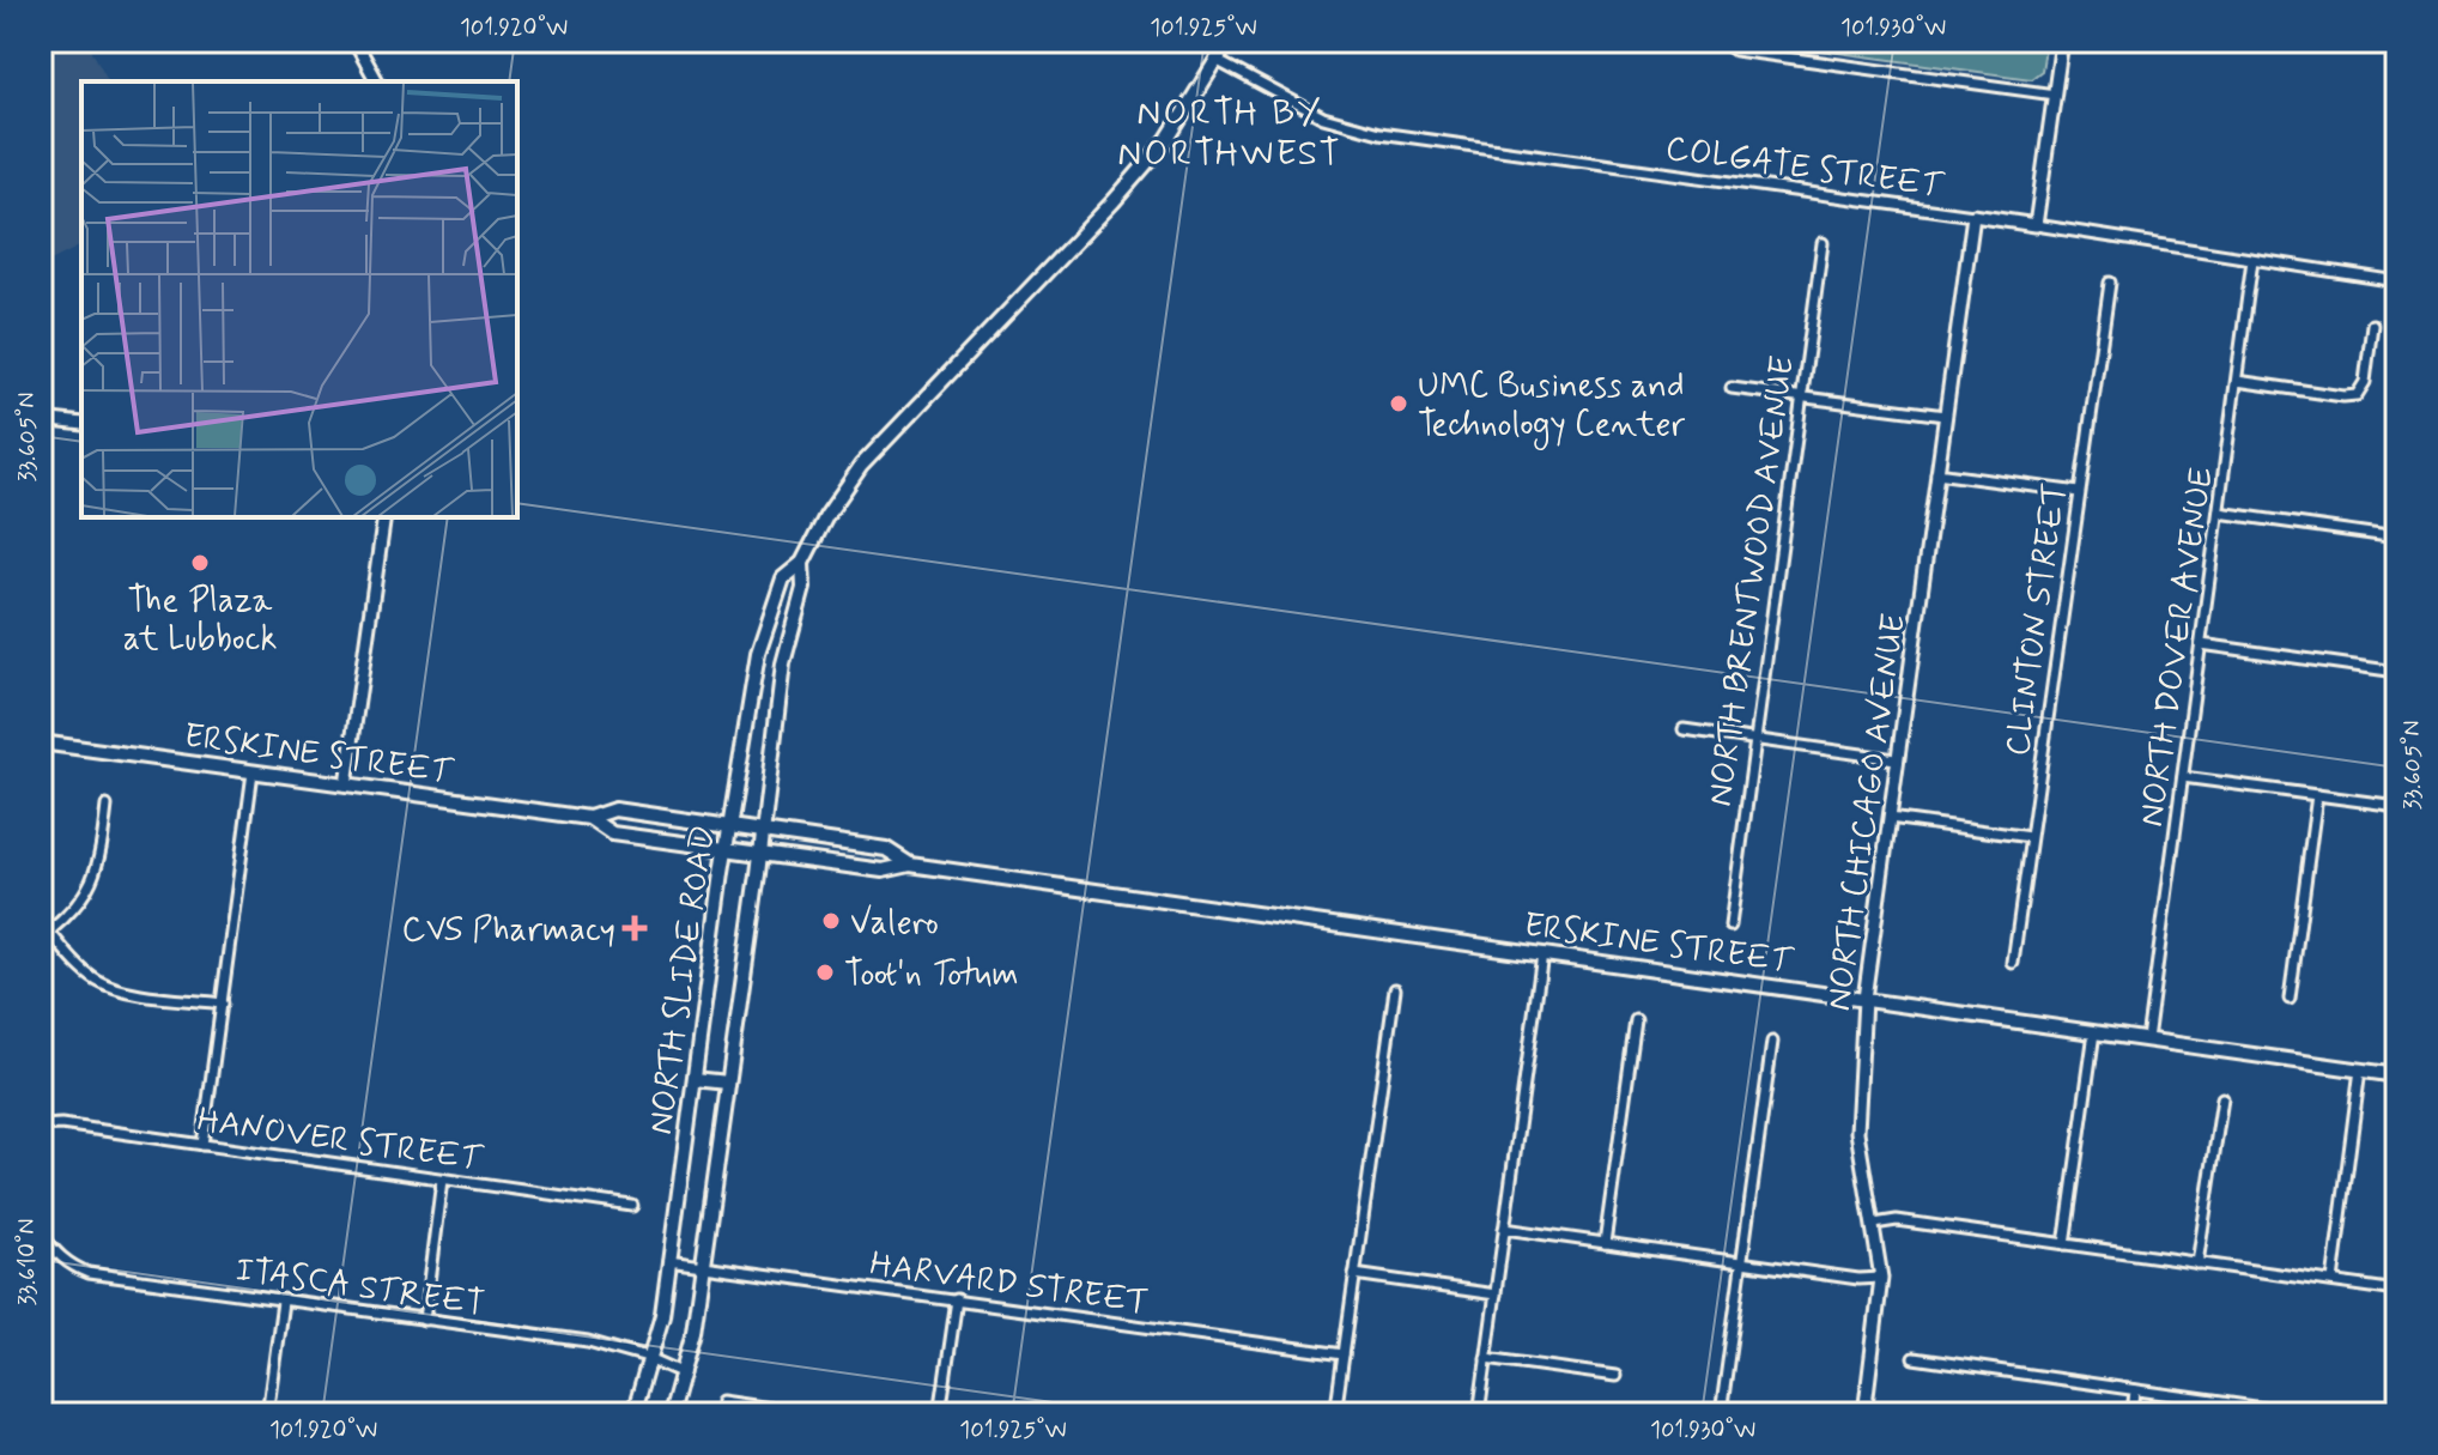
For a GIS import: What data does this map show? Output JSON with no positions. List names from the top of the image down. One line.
{"streets":{"main road":["ERSKINE STREET","NORTH SLIDE ROAD"],"street":["COLGATE STREET","NORTH BRENTWOOD AVENUE","CLINTON STREET","NORTH DOVER AVENUE","NORTH CHICAGO AVENUE","HANOVER STREET","HARVARD STREET","ITASCA STREET"]},"crossings":[["COLGATE STREET","NORTH DOVER AVENUE"],["COLGATE STREET","NORTH CHICAGO AVENUE"],["COLGATE STREET","NORTH SLIDE ROAD"],["NORTH DOVER AVENUE","ERSKINE STREET"],["ERSKINE STREET","NORTH CHICAGO AVENUE"],["ERSKINE STREET","NORTH SLIDE ROAD"],["NORTH SLIDE ROAD","HARVARD STREET"],["NORTH SLIDE ROAD","ITASCA STREET"]],"districts":["NORTH BY NORTHWEST"],"places":{"other":["UMC Business and Technology Center","The Plaza at Lubbock","Valero","Toot'n Totum"],"health":["CVS Pharmacy"]},"coordinates":["101.920°W","101.925°W","101.930°W","33.605°N","33.610°N"]}
